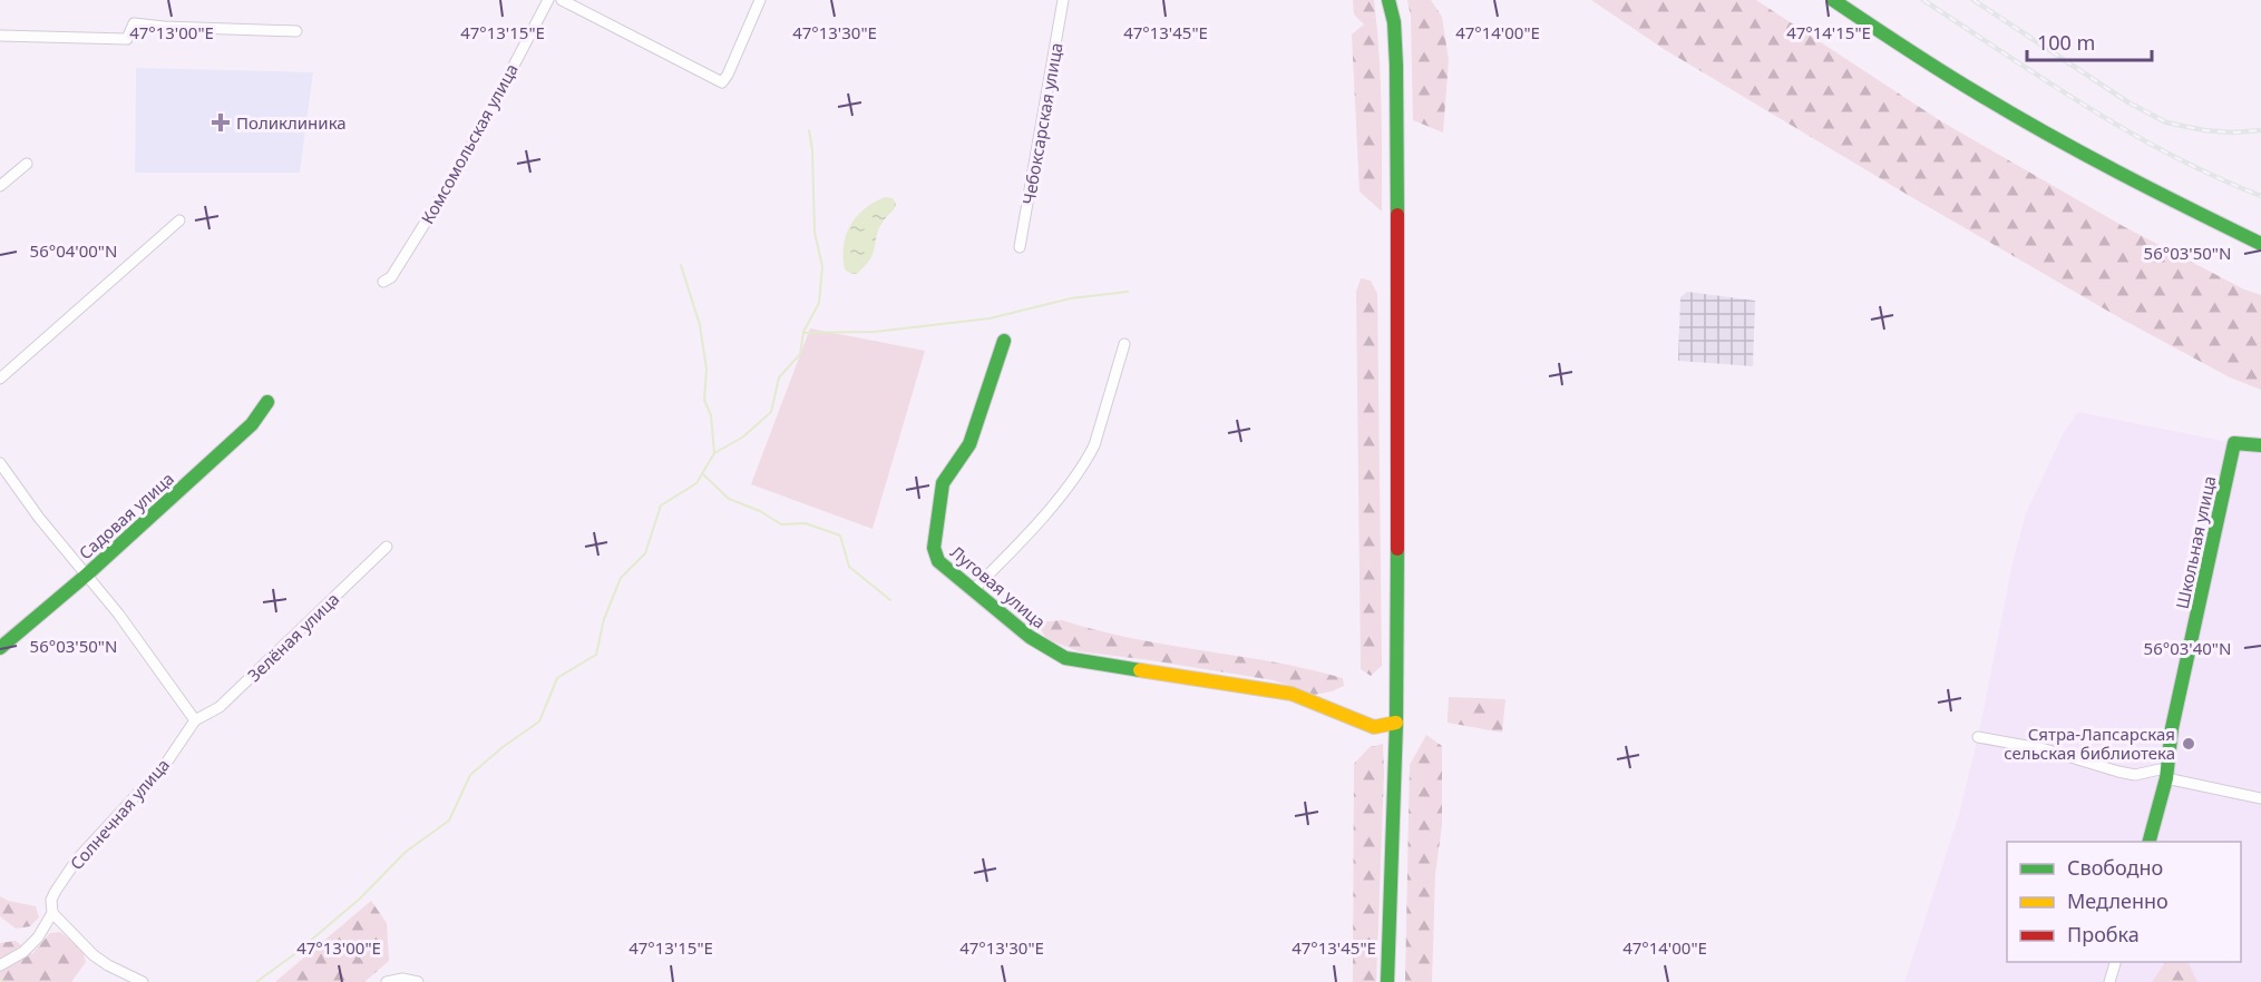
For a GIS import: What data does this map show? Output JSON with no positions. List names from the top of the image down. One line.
{"streets":{"main road":["Садовая улица","Школьная улица","Луговая улица"],"street":["Чебоксарская улица","Комсомольская улица","Зелёная улица","Солнечная улица"]},"crossings":[["Зелёная улица","Солнечная улица"]],"places":{"health":["Поликлиника"],"other":["Сятра-Лапсарская сельская библиотека"]},"legend":["Свободно","Медленно","Пробка"],"scale_bar":"100 m","coordinates":["47°13'00\"E","47°13'15\"E","47°13'30\"E","47°13'45\"E","47°14'00\"E","47°14'15\"E","56°04'00\"N","56°03'50\"N","56°03'40\"N"]}
